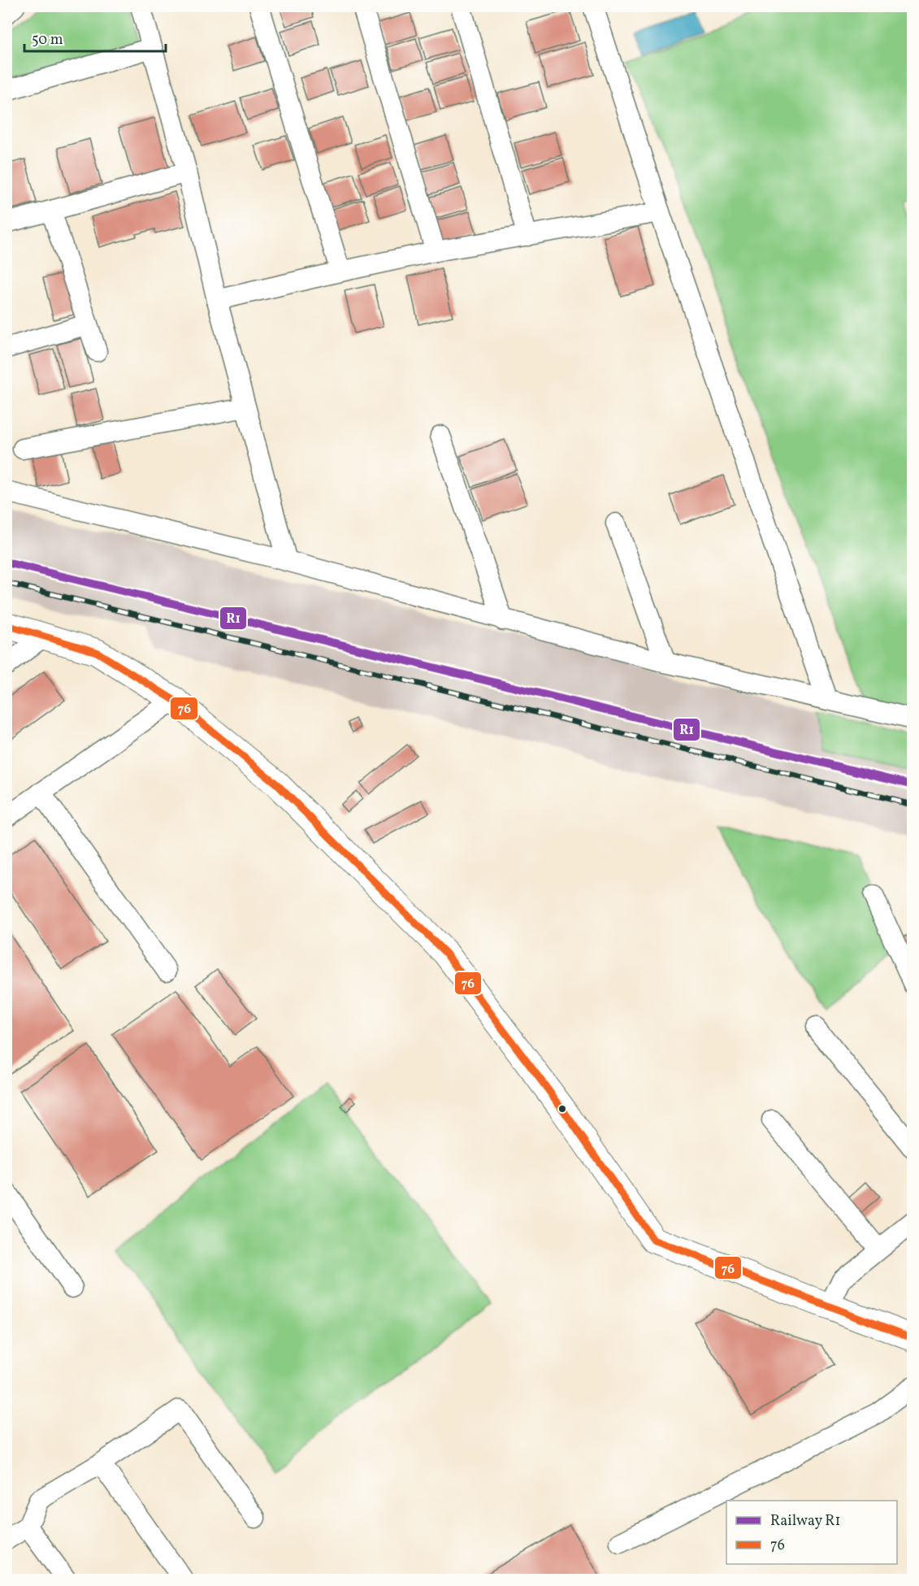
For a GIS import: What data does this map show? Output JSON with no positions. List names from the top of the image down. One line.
{"lines":["rail line R1","transit line 76"],"legend":["Railway R1","76"],"scale_bar":"50 m"}
